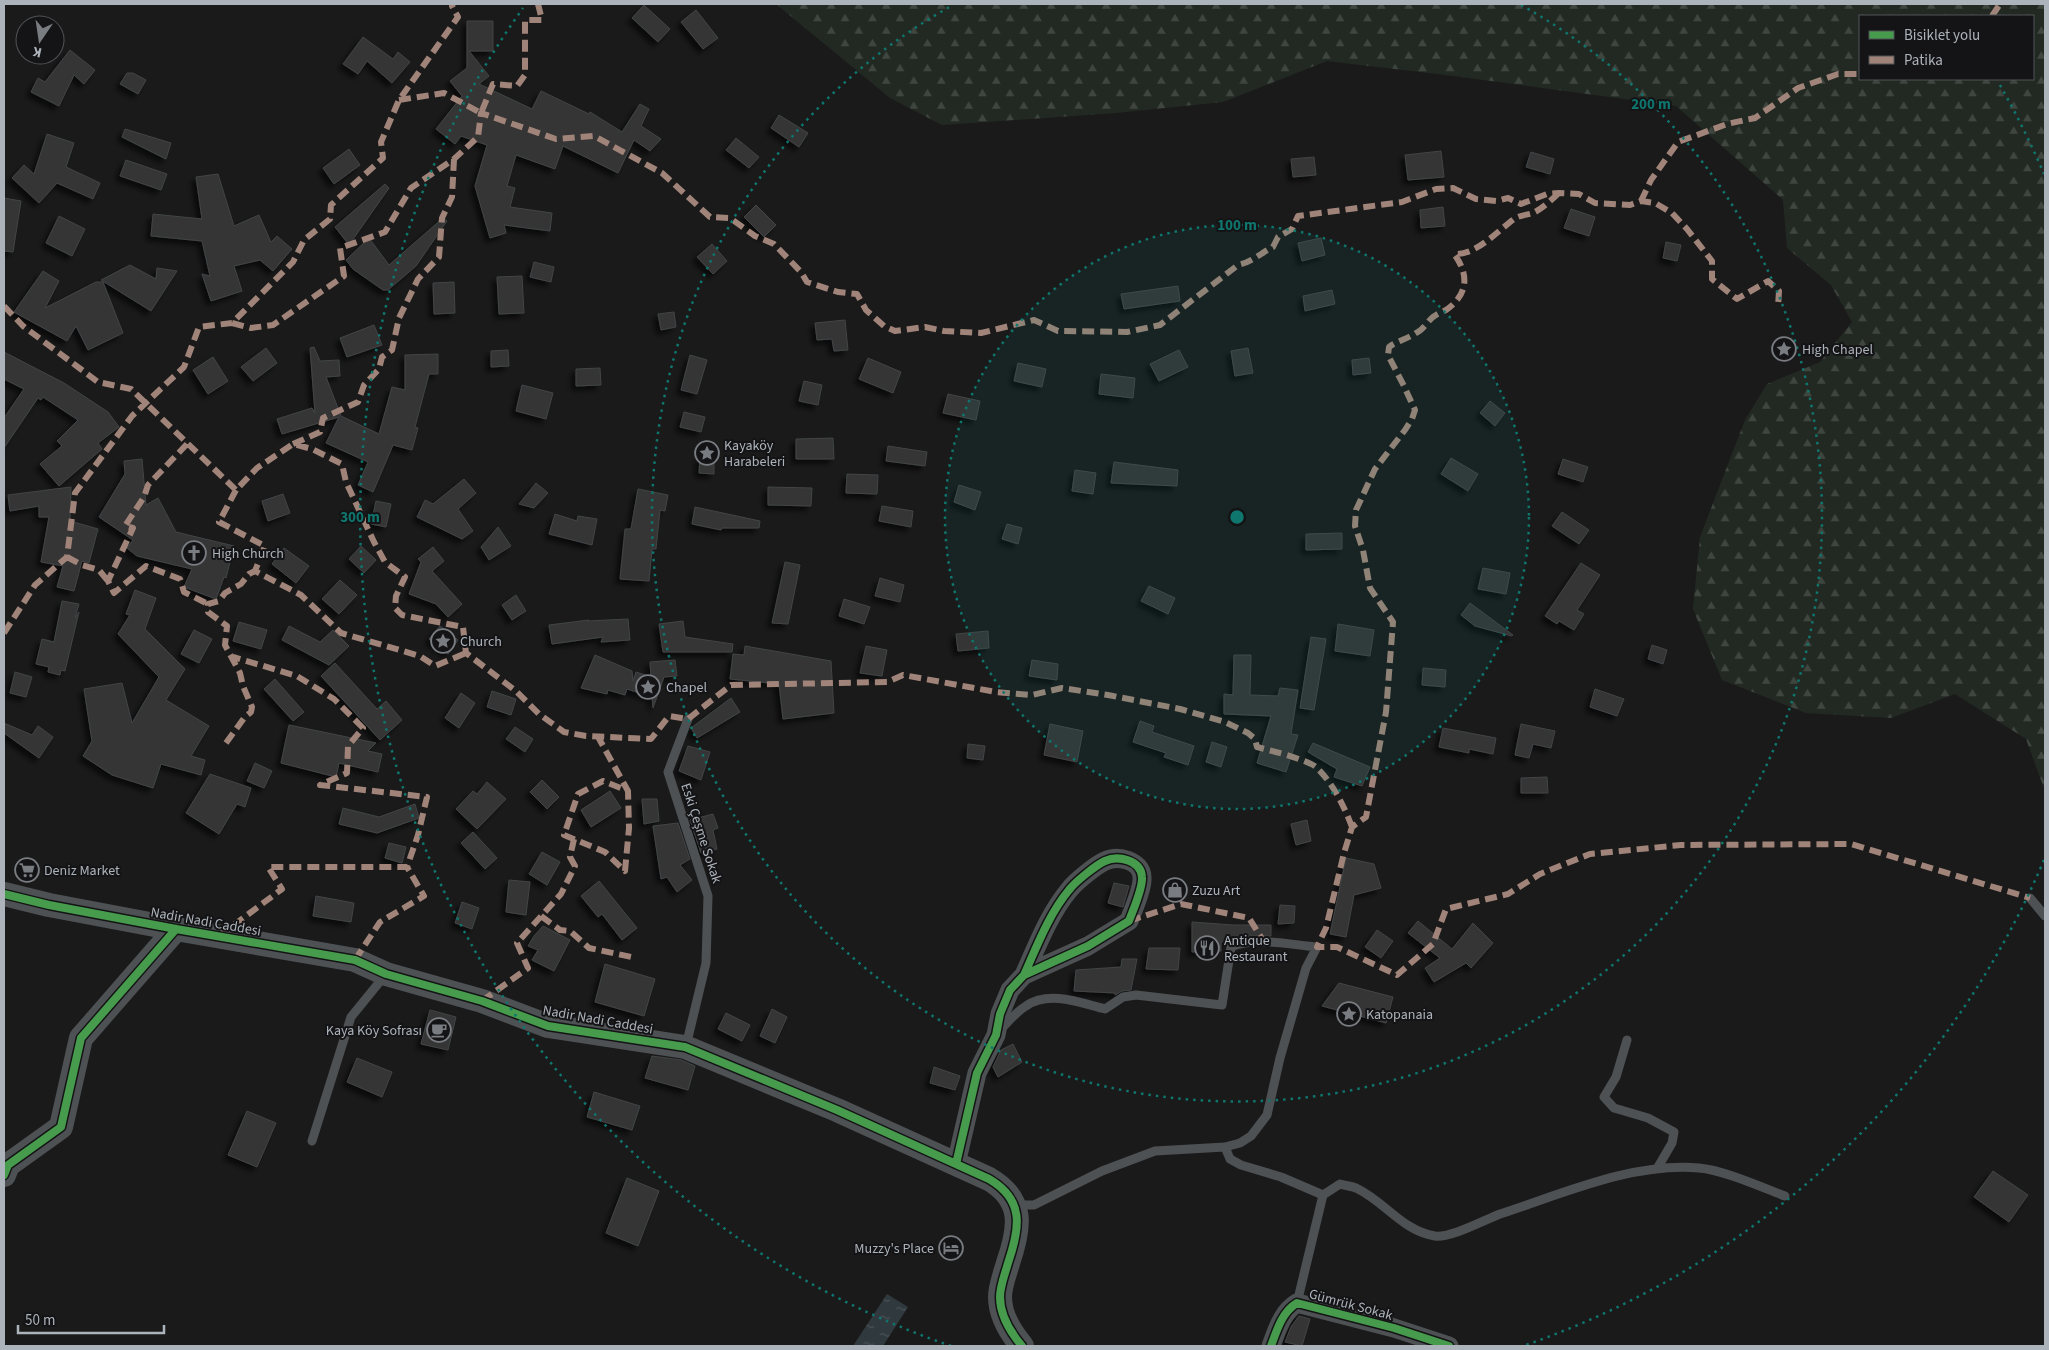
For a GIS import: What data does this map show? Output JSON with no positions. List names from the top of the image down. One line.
{"streets":{"street":["Nadir Nadi Caddesi","Gümrük Sokak"],"lane":["Eski Çeşme Sokak"]},"crossings":[["Eski Çeşme Sokak","Nadir Nadi Caddesi"]],"places":{"place":["High Chapel","Kayaköy Harabeleri","Church","Chapel","Katopanaia"],"church":["High Church"],"supermarket":["Deniz Market"],"shop":["Zuzu Art"],"restaurant":["Antique Restaurant"],"cafe":["Kaya Köy Sofrası"],"hotel":["Muzzy's Place"]},"legend":["Bisiklet yolu","Patika"],"scale_bar":"50 m","north":"bottom","rings":["200 m","100 m","300 m"]}
